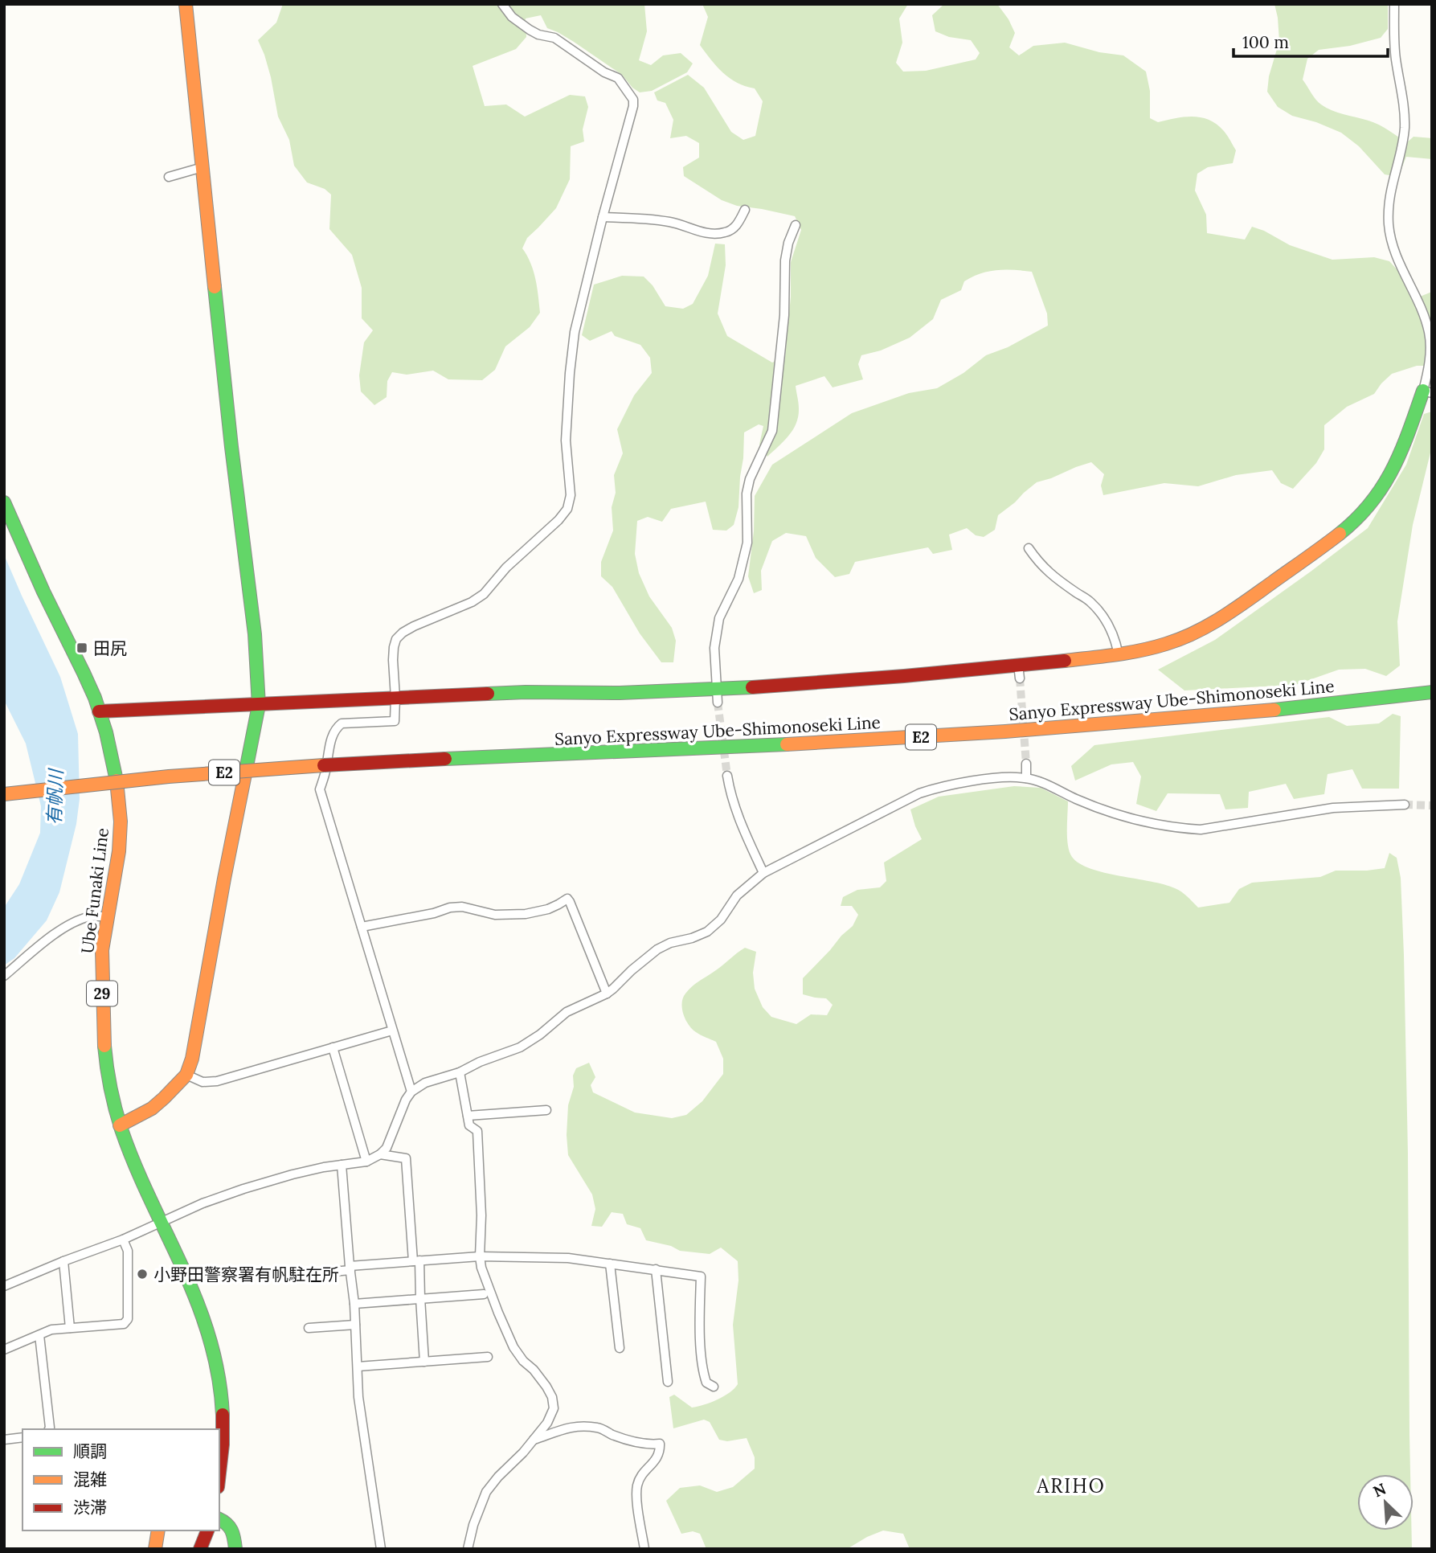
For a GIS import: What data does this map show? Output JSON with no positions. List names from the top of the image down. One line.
{"streets":{"main road":["Sanyo Expressway Ube-Shimonoseki Line","E2","Ube Funaki Line","29"]},"districts":["ARIHO"],"water":["有帆川"],"places":{"transit":["田尻"],"other":["小野田警察署有帆駐在所"]},"legend":["順調","混雑","渋滞"],"scale_bar":"100 m","north":"top left"}
